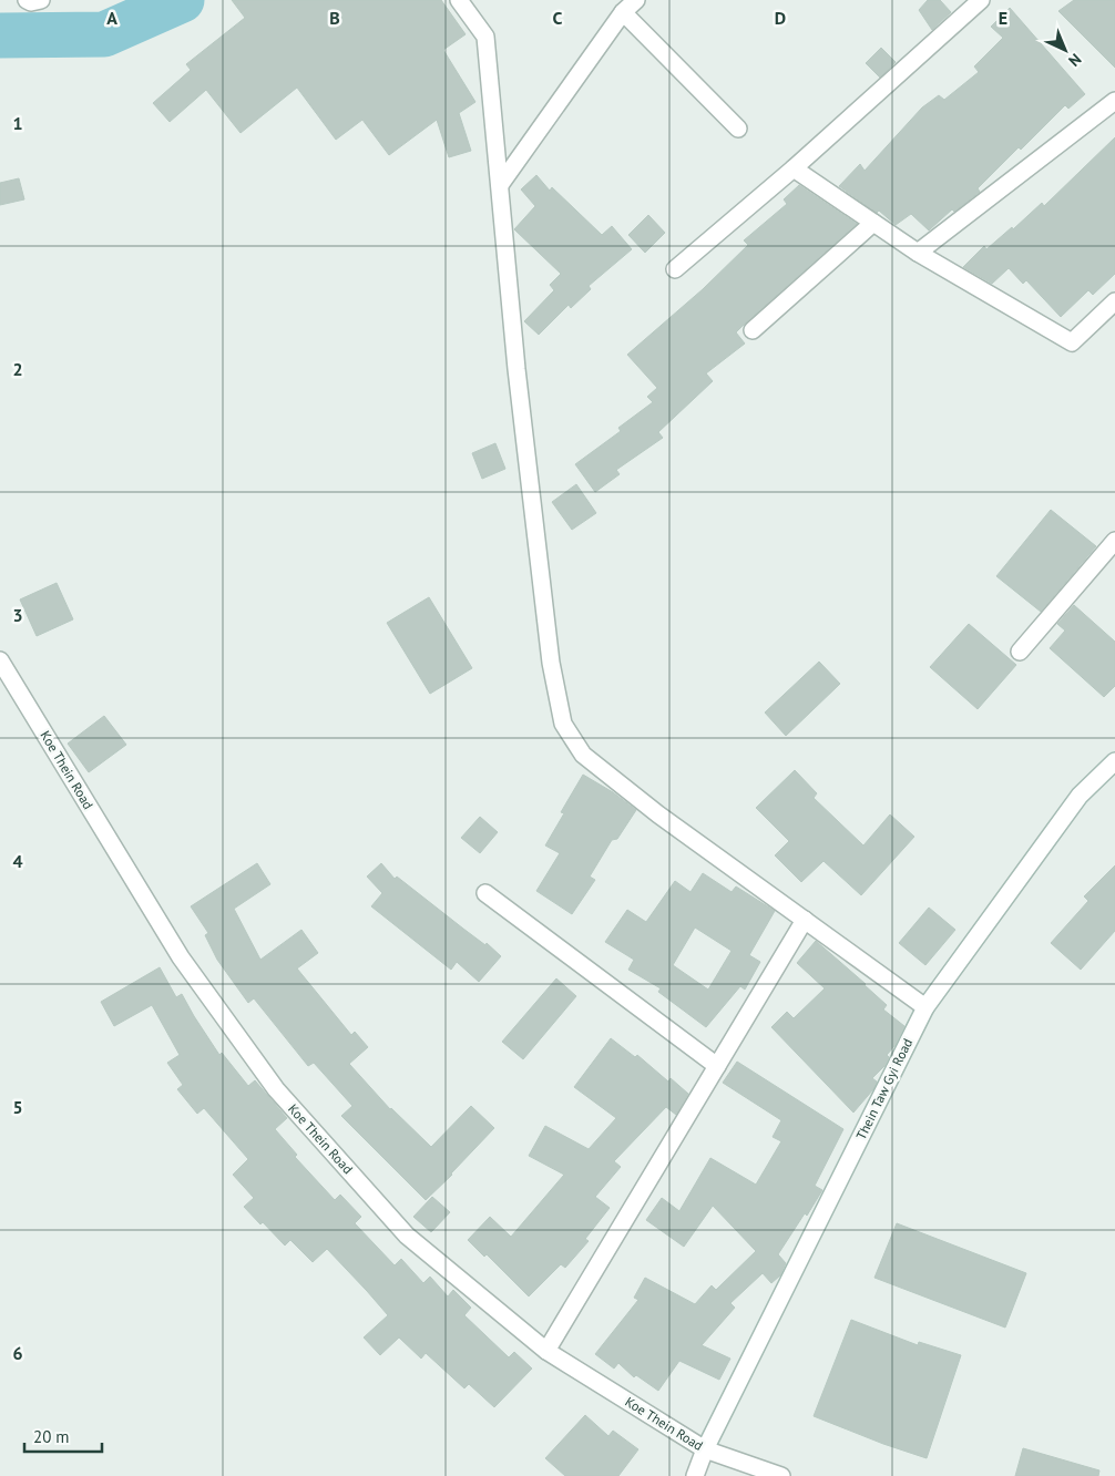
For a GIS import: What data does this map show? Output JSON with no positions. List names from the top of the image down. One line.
{"streets":{"street":["Koe Thein Road","Thein Taw Gyi Road"]},"crossings":[["Koe Thein Road","Thein Taw Gyi Road"]],"scale_bar":"20 m","north":"bottom right","grid":{"columns":["A","B","C","D","E"],"rows":["1","2","3","4","5","6"]}}
